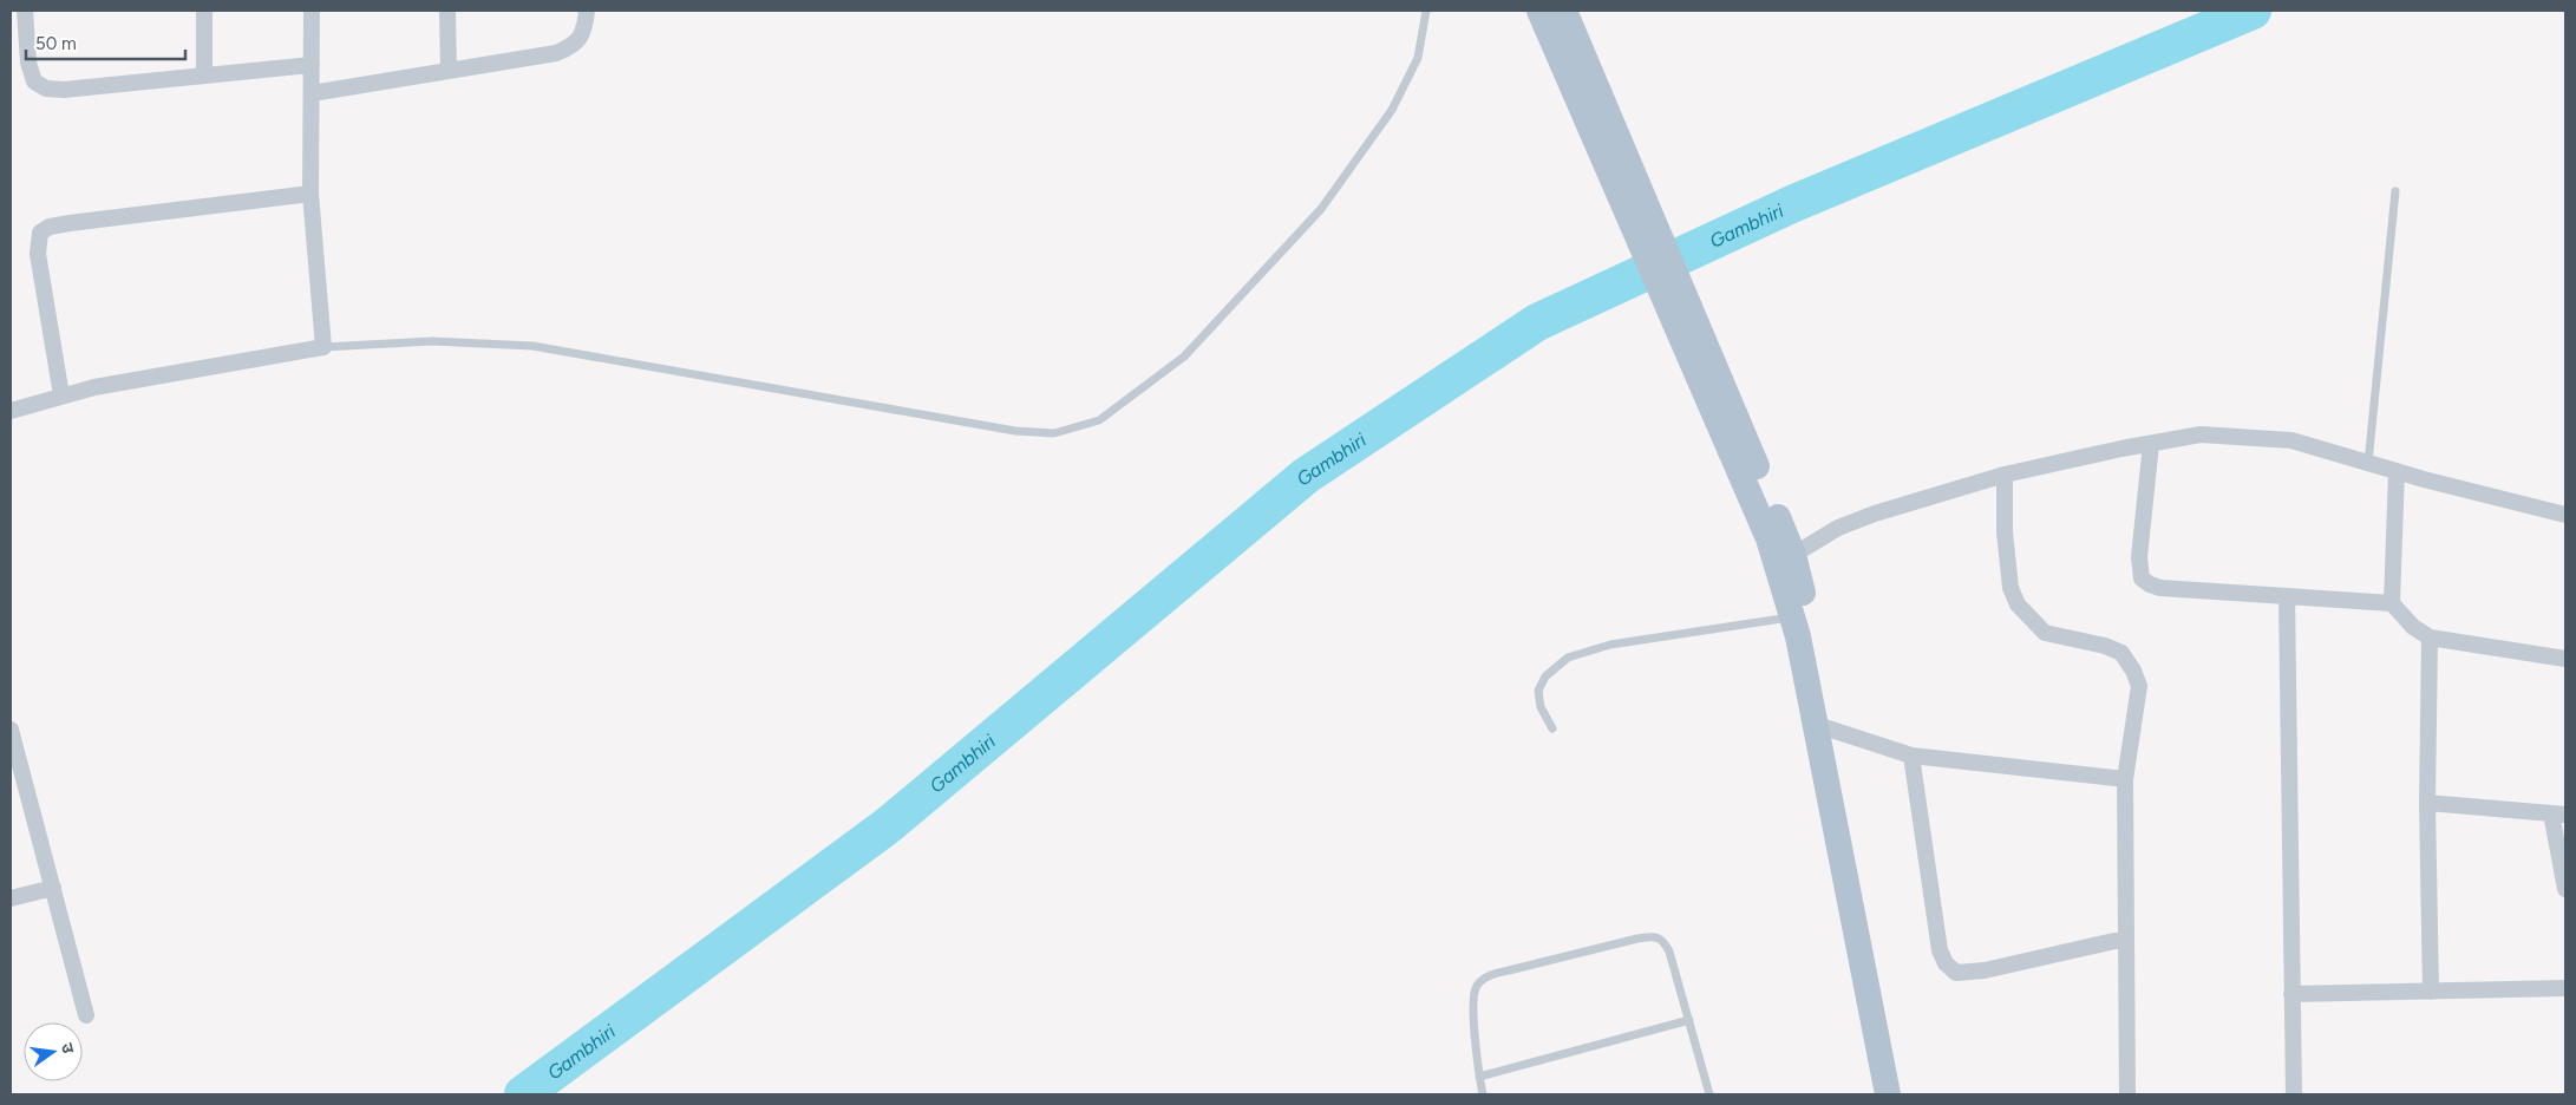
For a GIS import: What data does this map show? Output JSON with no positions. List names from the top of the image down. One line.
{"water":["Gambhiri"],"scale_bar":"50 m","north":"right"}
